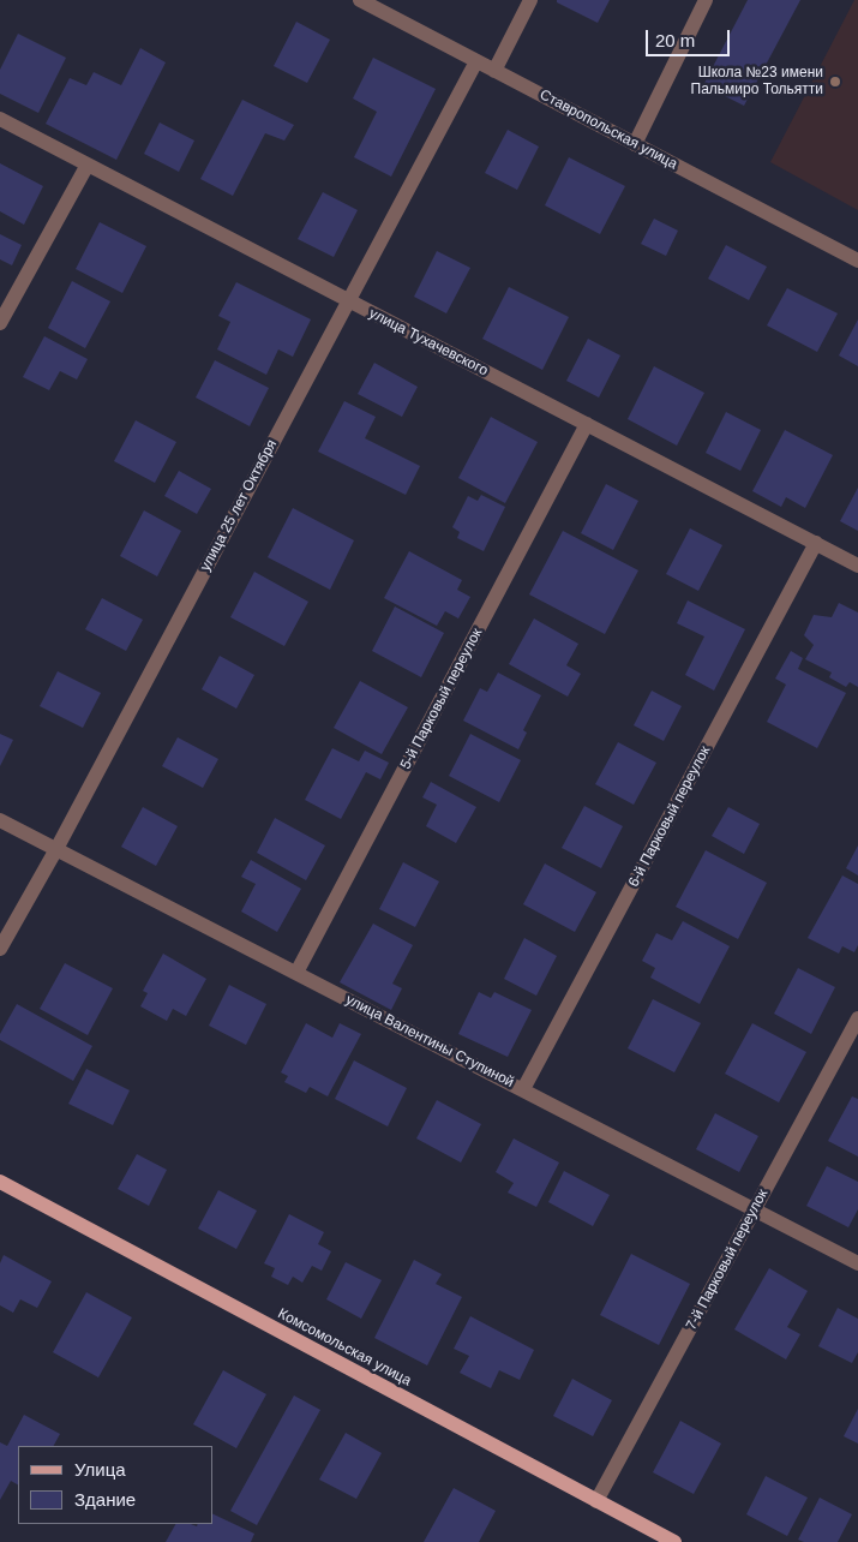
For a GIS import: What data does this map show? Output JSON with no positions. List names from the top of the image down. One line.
{"streets":{"main road":["Комсомольская улица"],"street":["Ставропольская улица","улица Тухачевского","улица 25 лет Октября","5-й Парковый переулок","6-й Парковый переулок","улица Валентины Ступиной","7-й Парковый переулок"]},"crossings":[["Ставропольская улица","улица 25 лет Октября"],["улица Тухачевского","улица 25 лет Октября"],["улица Тухачевского","5-й Парковый переулок"],["улица Тухачевского","6-й Парковый переулок"],["улица 25 лет Октября","улица Валентины Ступиной"],["5-й Парковый переулок","улица Валентины Ступиной"],["6-й Парковый переулок","улица Валентины Ступиной"],["улица Валентины Ступиной","7-й Парковый переулок"],["7-й Парковый переулок","Комсомольская улица"]],"places":["Школа №23 имени Пальмиро Тольятти"],"legend":["Улица","Здание"],"scale_bar":"20 m"}
